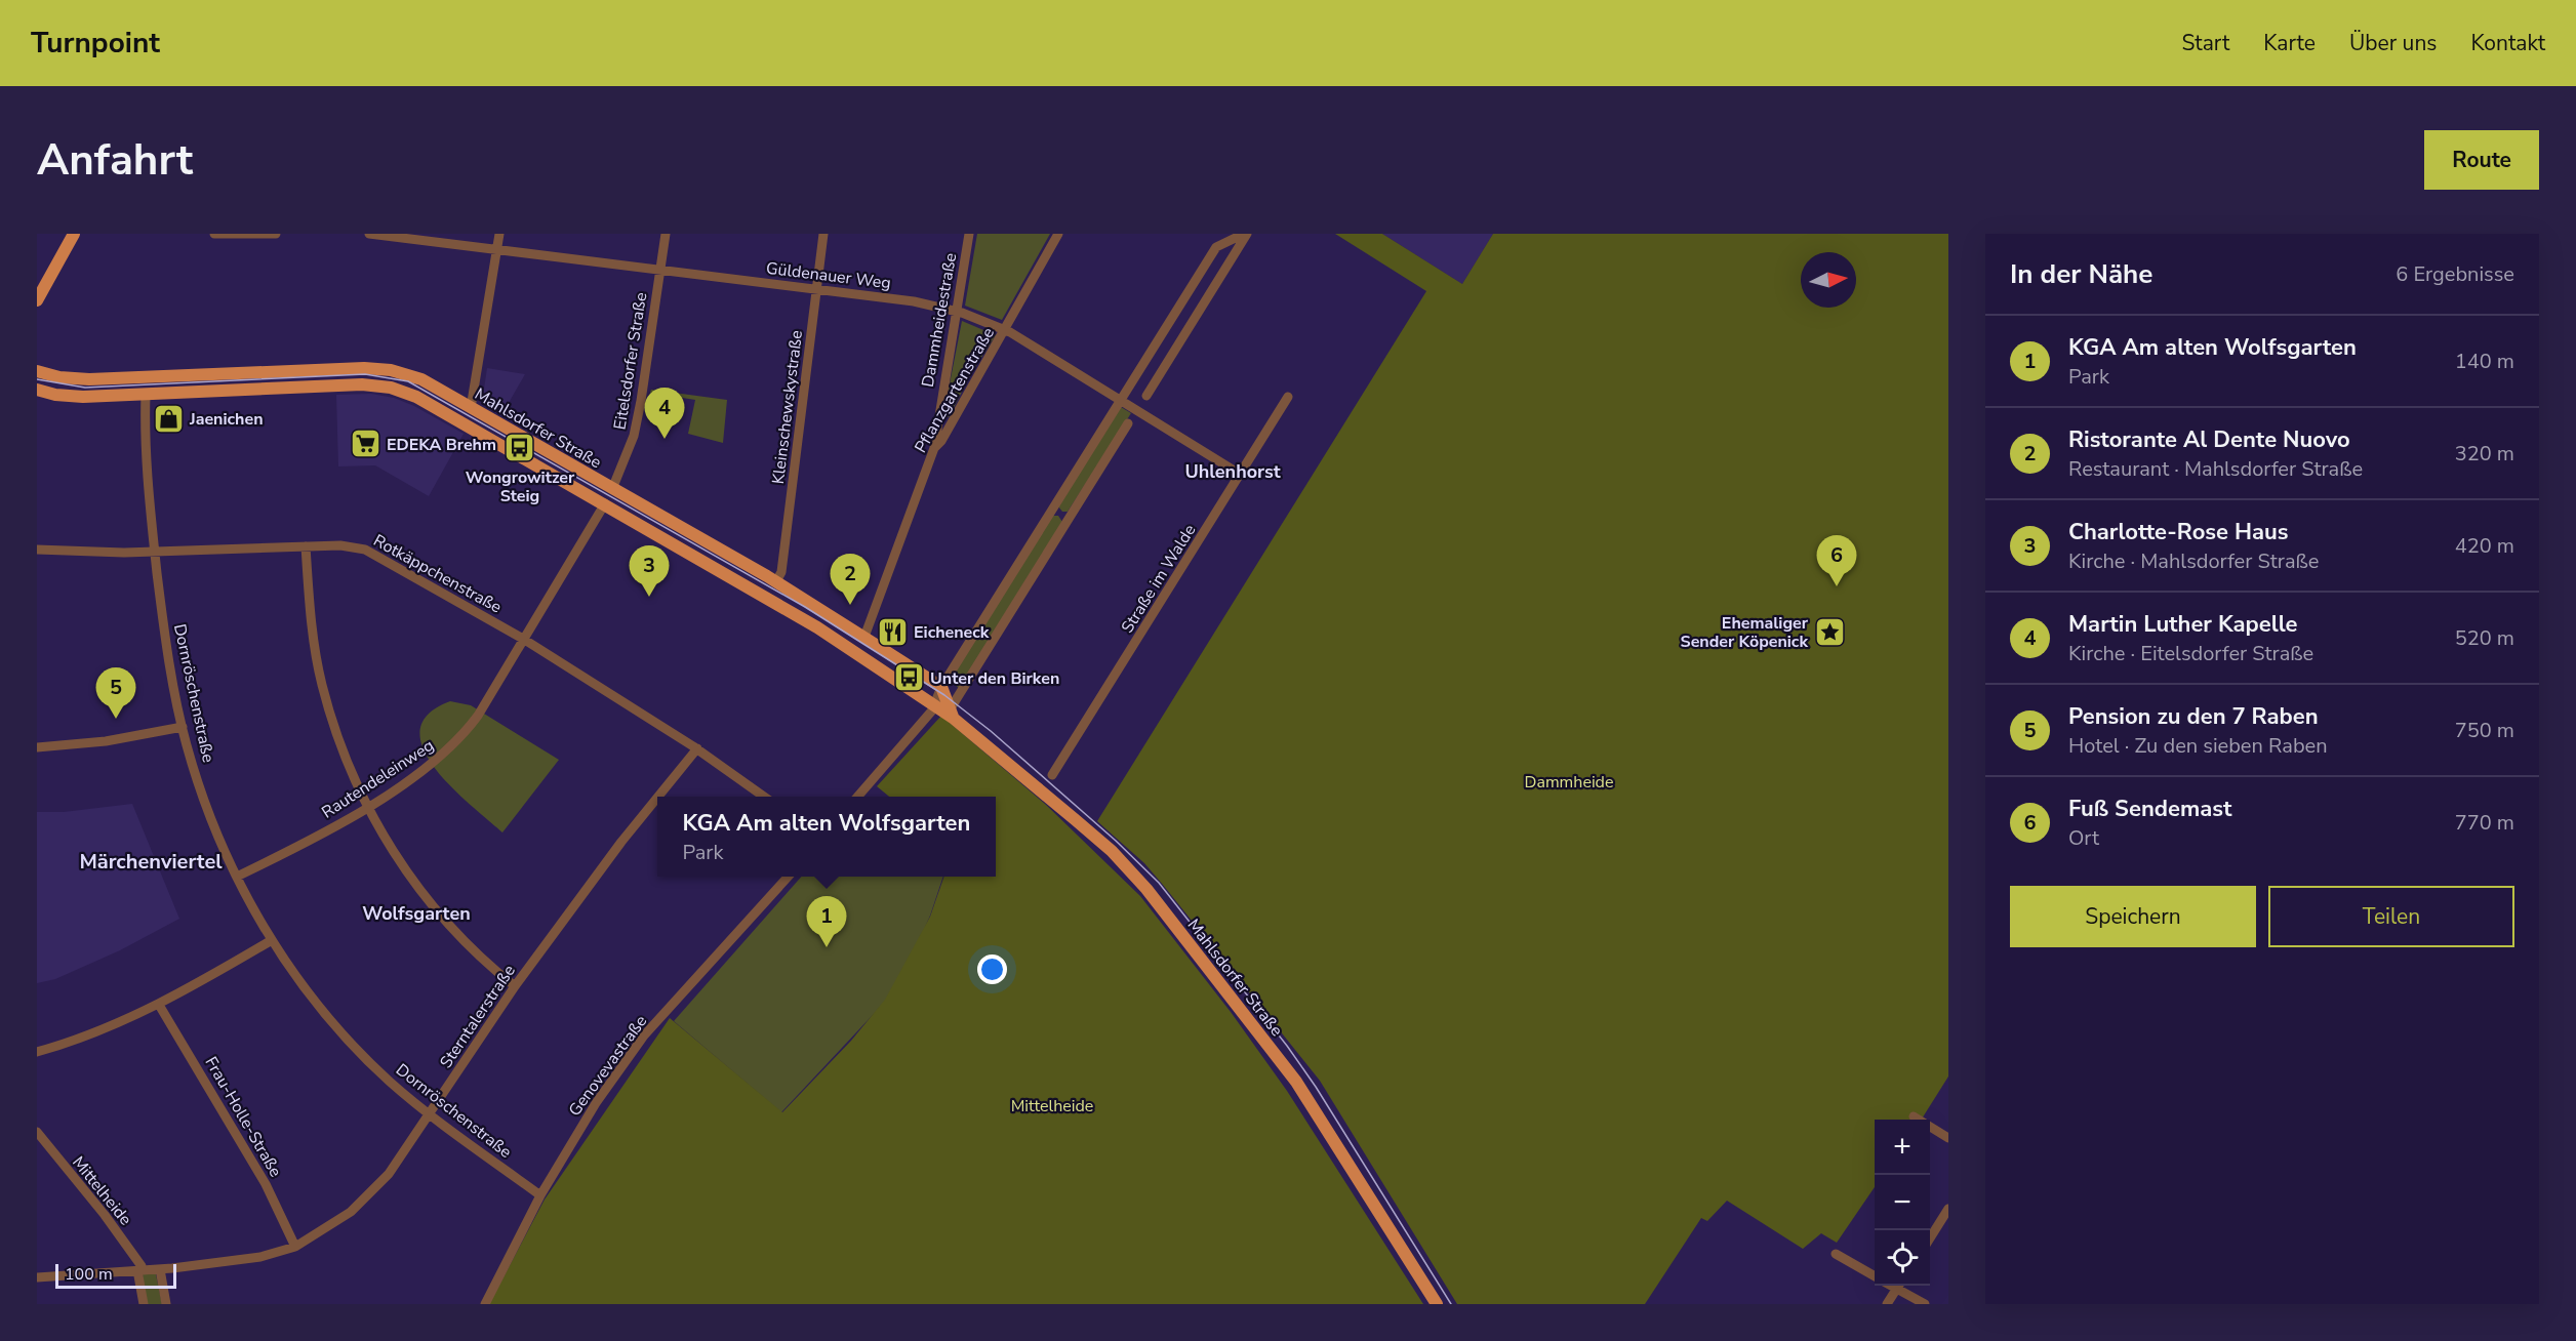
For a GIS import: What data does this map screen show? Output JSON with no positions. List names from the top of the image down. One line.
{"streets":{"main road":["Mahlsdorfer Straße"],"street":["Güldenauer Weg","Dammheidestraße","Eitelsdorfer Straße","Pflanzgartenstraße","Kleinschewskystraße","Rotkäppchenstraße","Straße im Walde","Dornröschenstraße","Rautendeleinweg","Sterntalerstraße","Genovevastraße","Frau-Holle-Straße","Mittelheide"]},"crossings":[["Güldenauer Weg","Dammheidestraße"],["Güldenauer Weg","Eitelsdorfer Straße"],["Güldenauer Weg","Pflanzgartenstraße"],["Güldenauer Weg","Kleinschewskystraße"],["Güldenauer Weg","Straße im Walde"],["Dammheidestraße","Pflanzgartenstraße"],["Eitelsdorfer Straße","Mahlsdorfer Straße"],["Pflanzgartenstraße","Mahlsdorfer Straße"],["Kleinschewskystraße","Mahlsdorfer Straße"],["Mahlsdorfer Straße","Dornröschenstraße"],["Mahlsdorfer Straße","Rautendeleinweg"],["Rotkäppchenstraße","Dornröschenstraße"],["Rotkäppchenstraße","Rautendeleinweg"],["Rotkäppchenstraße","Sterntalerstraße"],["Dornröschenstraße","Rautendeleinweg"],["Dornröschenstraße","Sterntalerstraße"],["Dornröschenstraße","Genovevastraße"],["Sterntalerstraße","Frau-Holle-Straße"],["Sterntalerstraße","Mittelheide"]],"districts":["Uhlenhorst","Märchenviertel","Wolfsgarten"],"parks":["Dammheide","Mittelheide"],"places":{"shop":["Jaenichen"],"supermarket":["EDEKA Brehm"],"bus stop":["Wongrowitzer Steig","Unter den Birken"],"restaurant":["Eicheneck"],"place":["Ehemaliger Sender Köpenick"]},"scale_bar":"100 m","north":"right","page":{"header":"Turnpoint","nav":["Start","Karte","Über uns","Kontakt"],"buttons":["Route",["Speichern","Teilen"]],"title":"Anfahrt","heading":["In der Nähe","6 Ergebnisse"],"list":[{"mark":"1","name":"KGA Am alten Wolfsgarten","note":"Park","value":"140 m"},{"mark":"2","name":"Ristorante Al Dente Nuovo","note":"Restaurant · Mahlsdorfer Straße","value":"320 m"},{"mark":"3","name":"Charlotte-Rose Haus","note":"Kirche · Mahlsdorfer Straße","value":"420 m"},{"mark":"4","name":"Martin Luther Kapelle","note":"Kirche · Eitelsdorfer Straße","value":"520 m"},{"mark":"5","name":"Pension zu den 7 Raben","note":"Hotel · Zu den sieben Raben","value":"750 m"},{"mark":"6","name":"Fuß Sendemast","note":"Ort","value":"770 m"}],"pins":["4","6","3","2","5","1"],"popup":["KGA Am alten Wolfsgarten","Park"],"map_buttons":["+","−"],"scale":"100 m"}}
